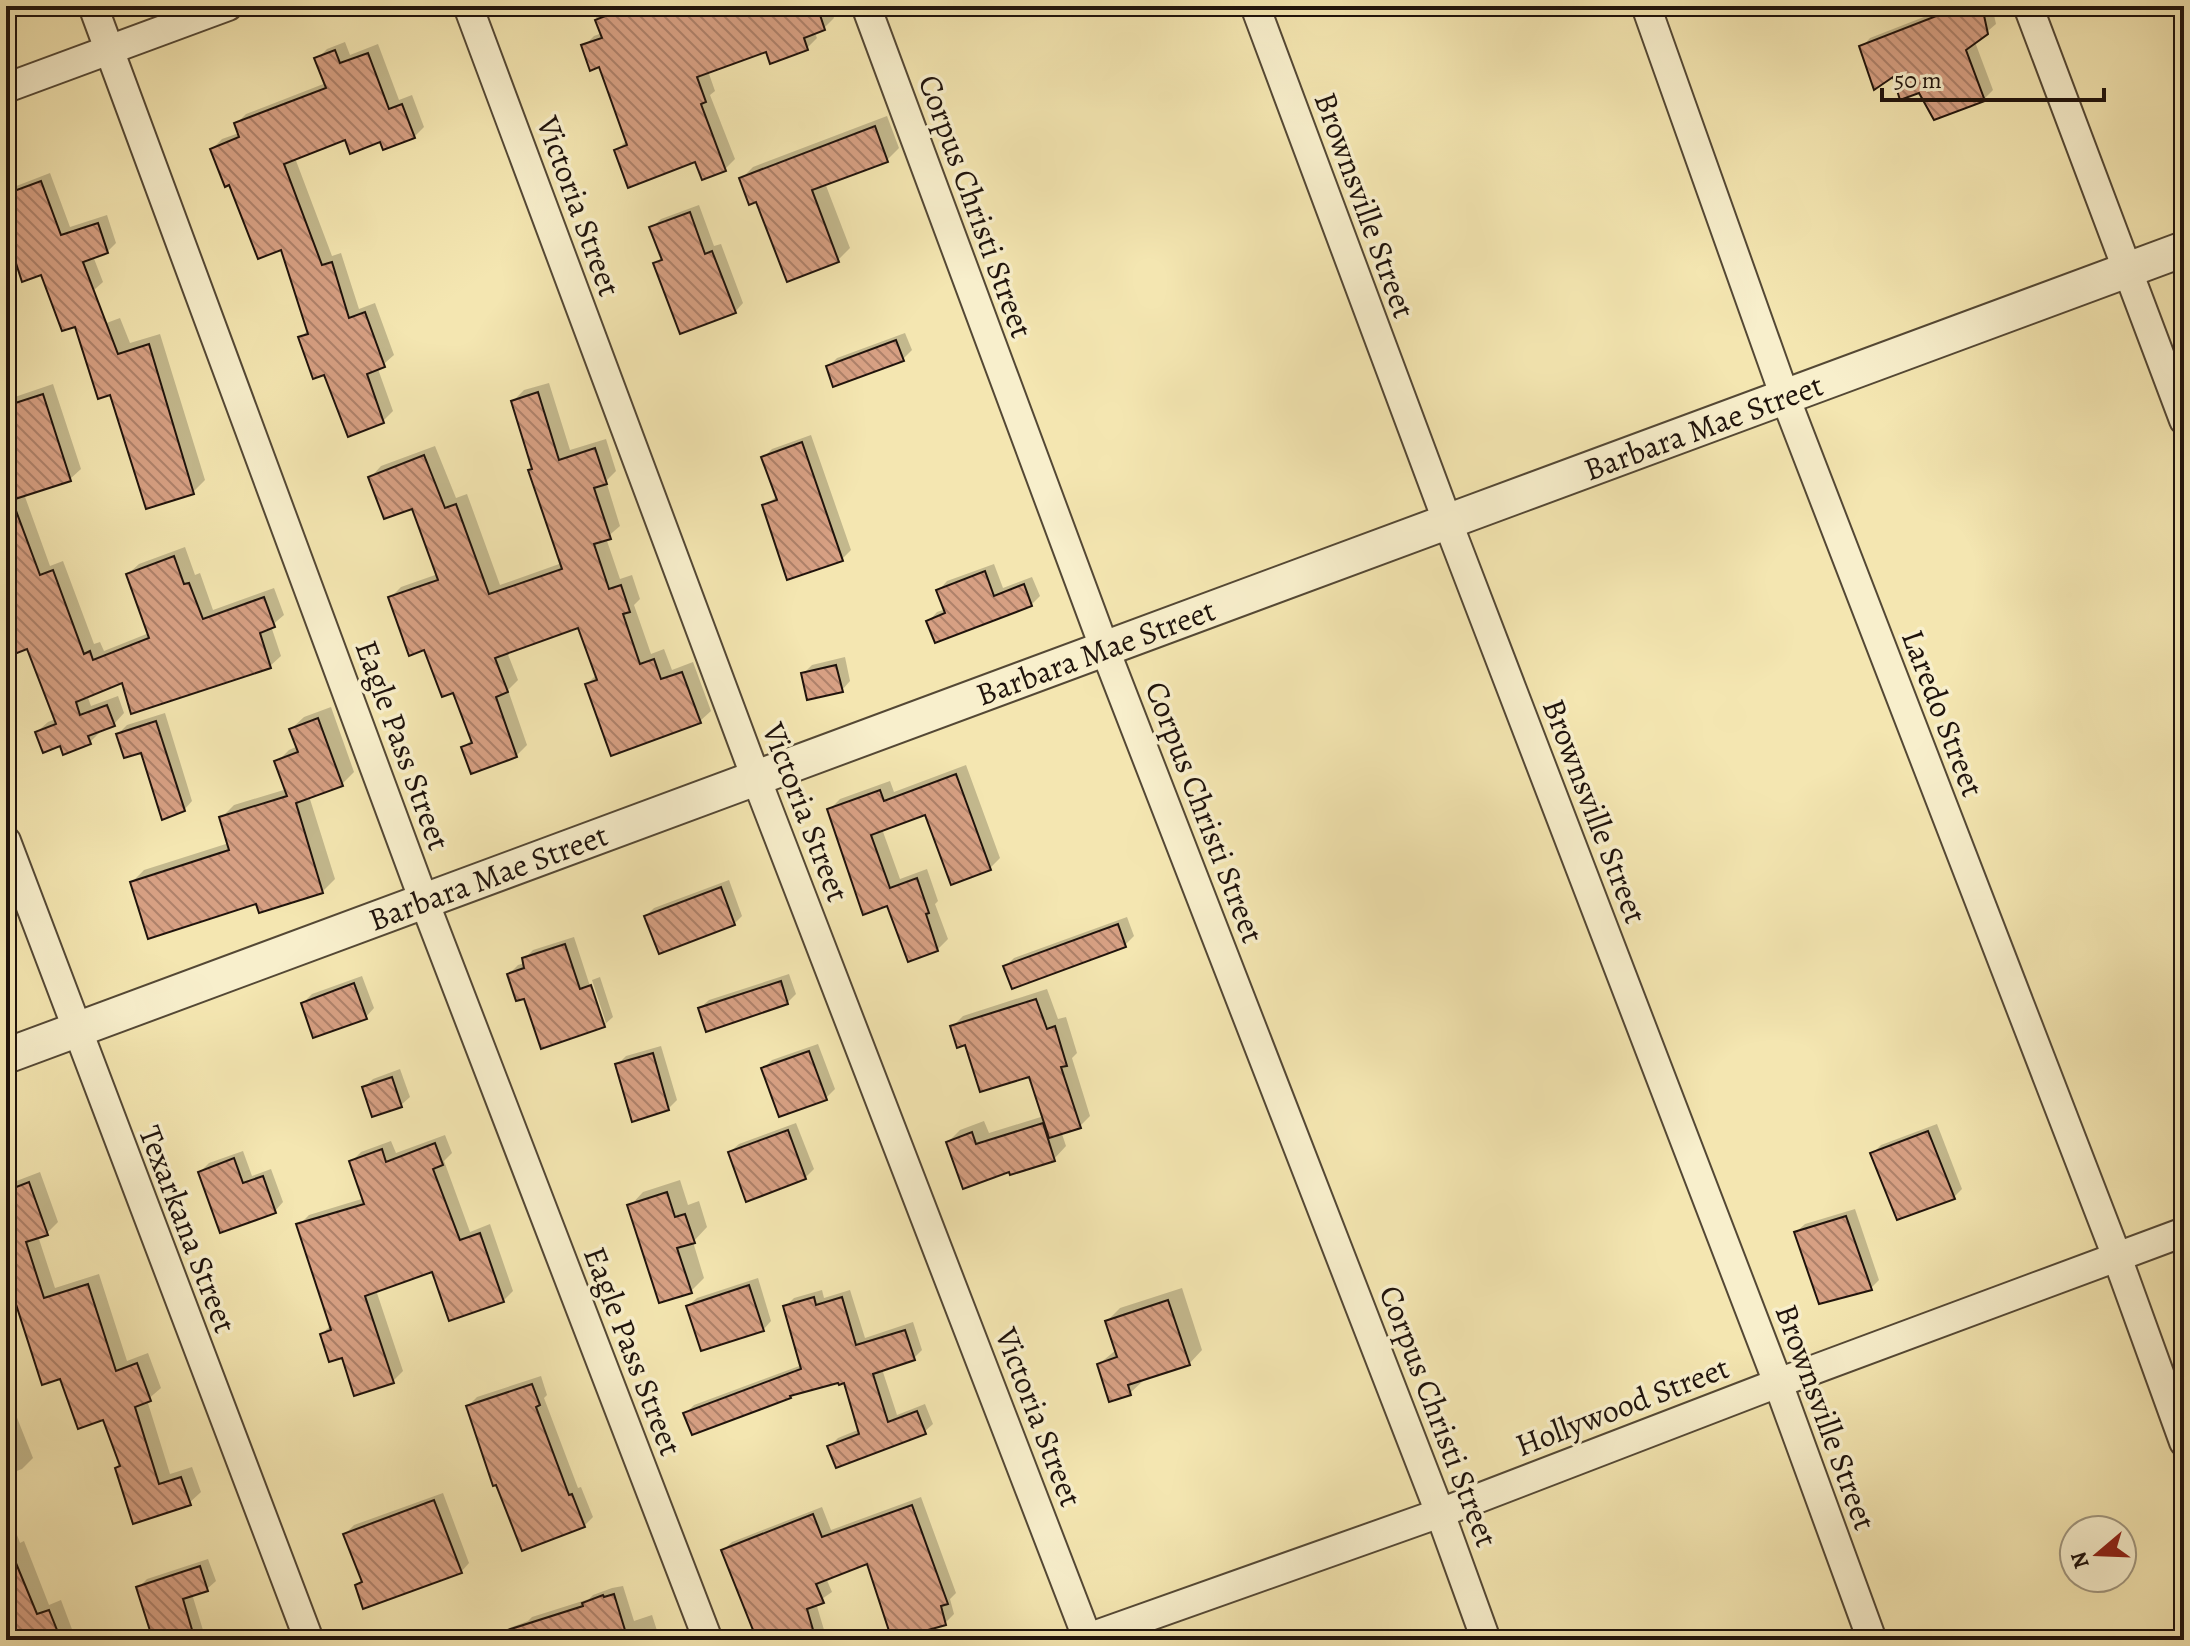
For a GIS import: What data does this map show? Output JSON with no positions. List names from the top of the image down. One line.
{"streets":{"street":["Brownsville Street","Victoria Street","Corpus Christi Street","Barbara Mae Street","Laredo Street","Eagle Pass Street","Texarkana Street","Hollywood Street"]},"crossings":[["Brownsville Street","Barbara Mae Street"],["Brownsville Street","Hollywood Street"],["Victoria Street","Barbara Mae Street"],["Victoria Street","Hollywood Street"],["Corpus Christi Street","Barbara Mae Street"],["Corpus Christi Street","Hollywood Street"],["Barbara Mae Street","Laredo Street"],["Barbara Mae Street","Eagle Pass Street"],["Barbara Mae Street","Texarkana Street"],["Laredo Street","Hollywood Street"]],"scale_bar":"50 m","north":"left"}
